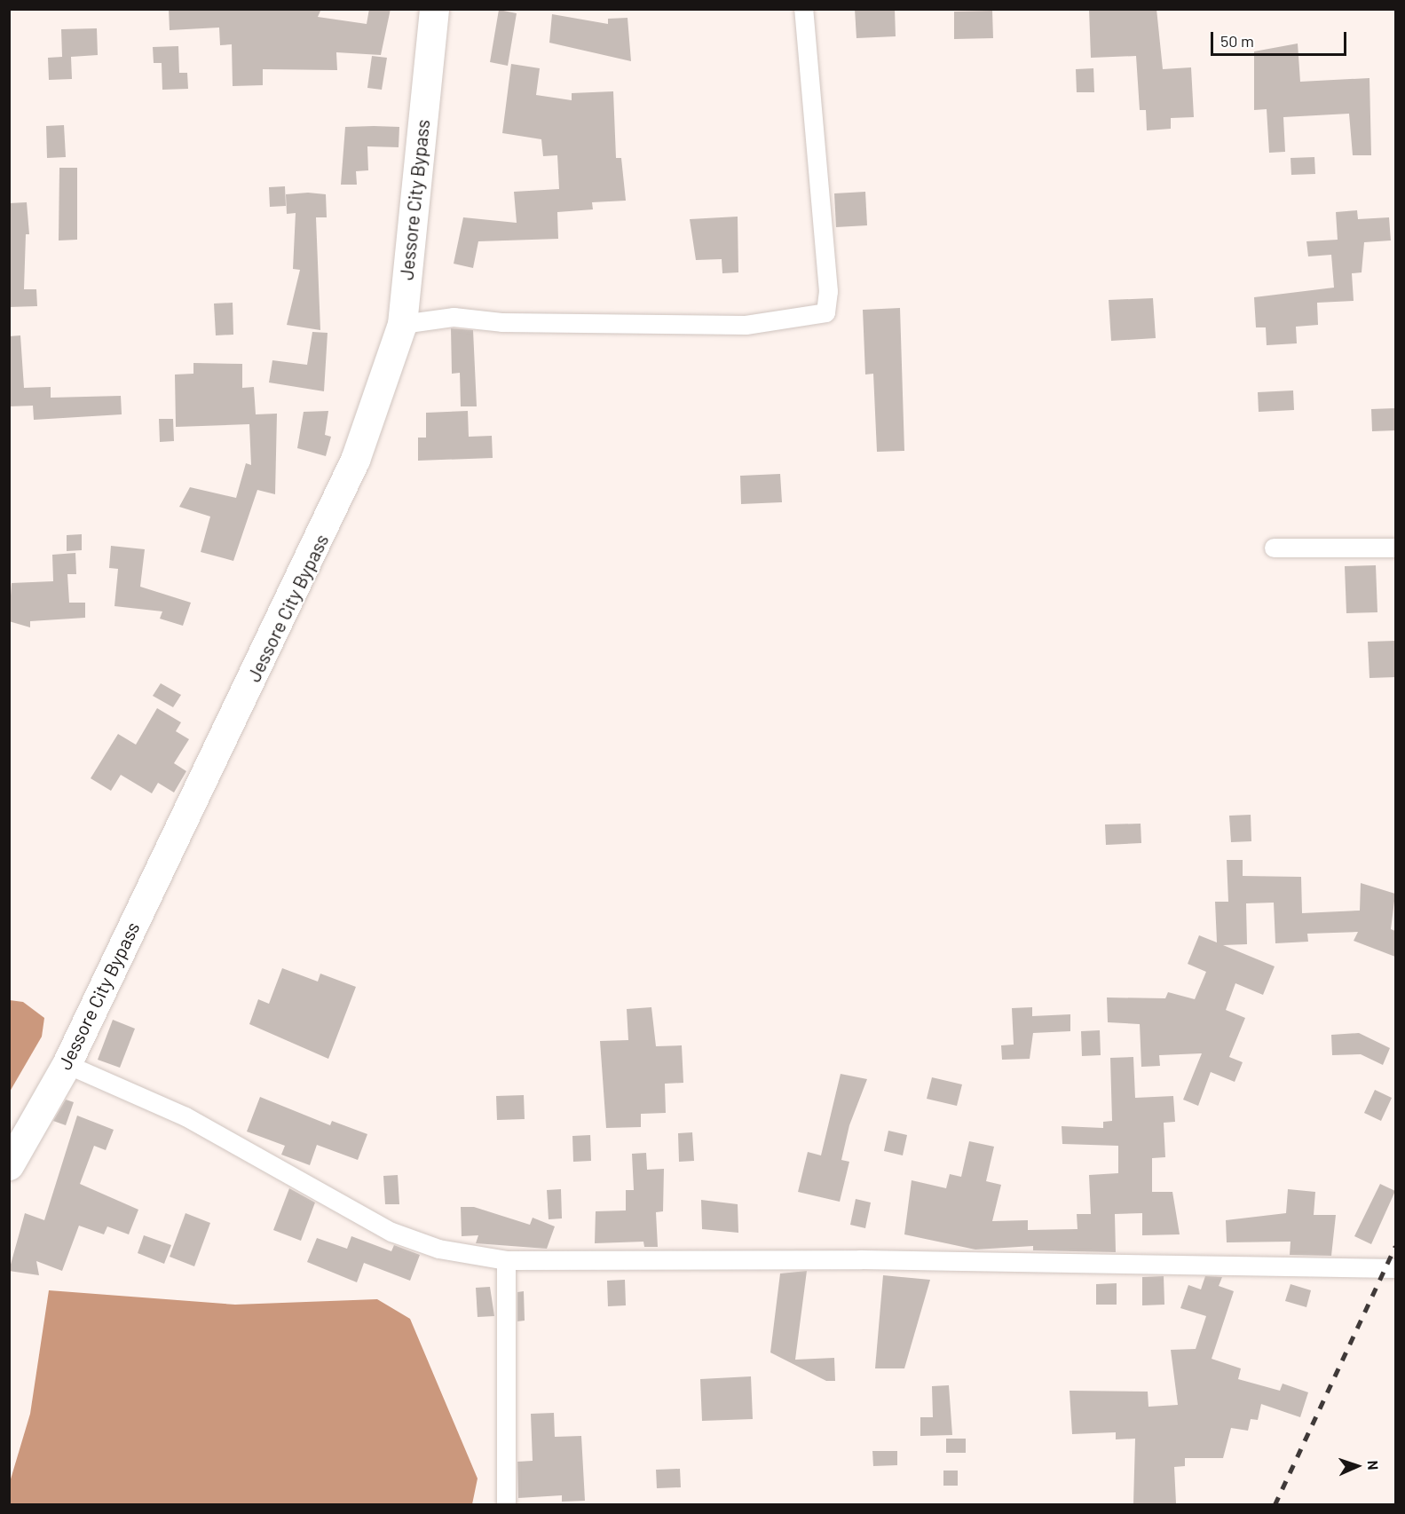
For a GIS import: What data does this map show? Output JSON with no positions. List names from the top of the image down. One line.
{"streets":{"highway":["Jessore City Bypass"]},"scale_bar":"50 m","north":"right"}
